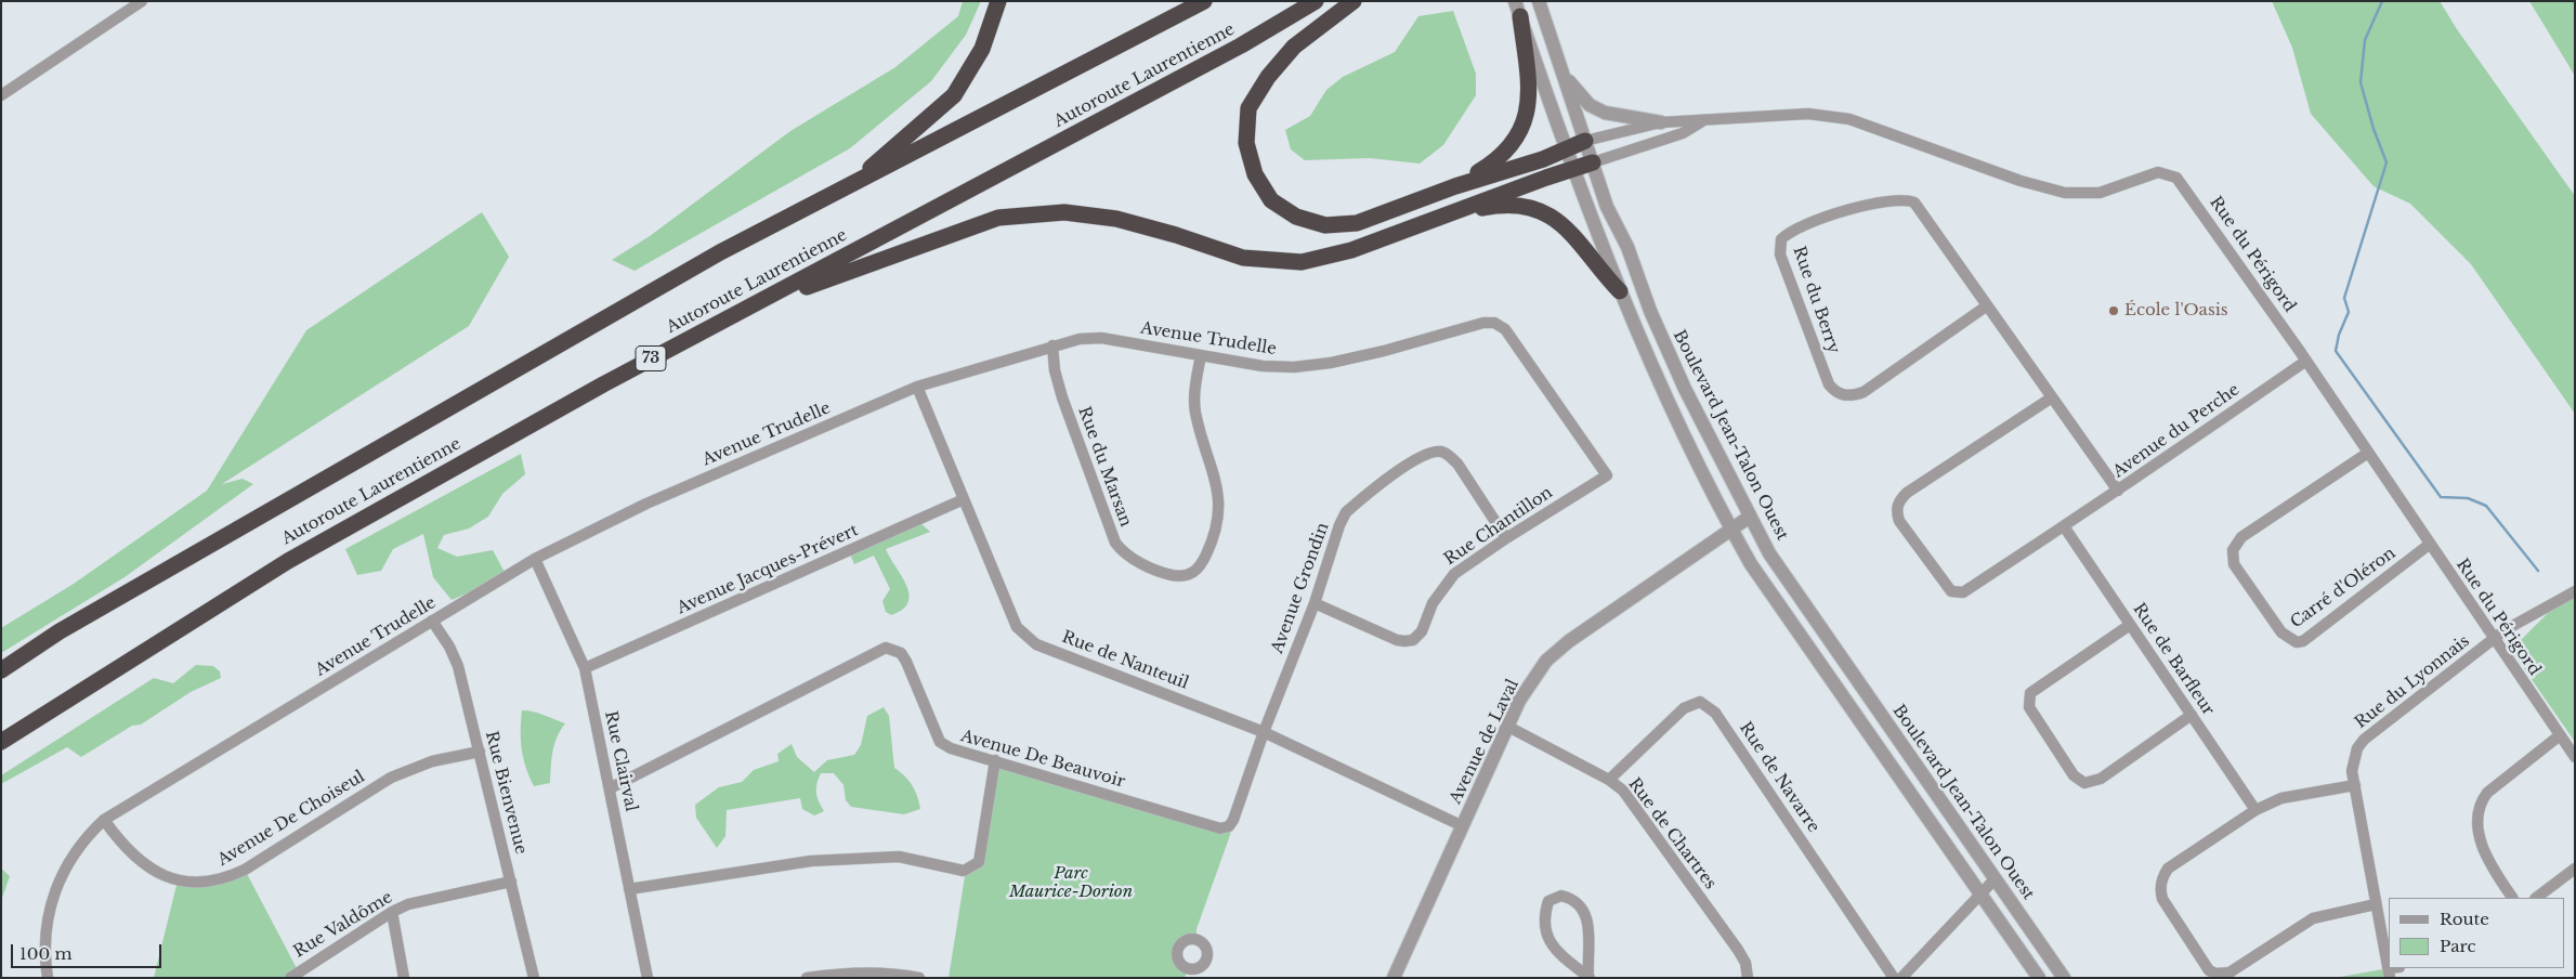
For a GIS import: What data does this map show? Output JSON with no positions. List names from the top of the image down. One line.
{"streets":{"highway":["Autoroute Laurentienne","73"],"street":["Rue du Périgord","Rue du Berry","Avenue Trudelle","Avenue du Perche","Boulevard Jean-Talon Ouest","Rue du Marsan","Rue Chantillon","Avenue Jacques-Prévert","Avenue Grondin","Carré d'Oléron","Rue de Barfleur","Rue de Nanteuil","Rue du Lyonnais","Avenue de Laval","Avenue De Beauvoir","Rue Clairval","Rue de Navarre","Rue Bienvenue","Avenue De Choiseul","Rue de Chartres","Rue Valdôme"]},"crossings":[["Rue du Périgord","Avenue du Perche"],["Rue du Périgord","Boulevard Jean-Talon Ouest"],["Rue du Périgord","Carré d'Oléron"],["Rue du Périgord","Rue du Lyonnais"],["Rue du Berry","Avenue du Perche"],["Avenue Trudelle","Rue du Marsan"],["Avenue Trudelle","Rue Chantillon"],["Avenue Trudelle","Rue de Nanteuil"],["Avenue Trudelle","Rue Clairval"],["Avenue Trudelle","Rue Bienvenue"],["Avenue Trudelle","Avenue De Choiseul"],["Avenue du Perche","Rue de Barfleur"],["Boulevard Jean-Talon Ouest","Avenue de Laval"],["Rue Chantillon","Avenue Grondin"],["Avenue Jacques-Prévert","Rue de Nanteuil"],["Avenue Jacques-Prévert","Rue Clairval"],["Avenue Grondin","Rue de Nanteuil"],["Avenue Grondin","Avenue De Beauvoir"],["Rue de Nanteuil","Avenue de Laval"],["Rue de Nanteuil","Avenue De Beauvoir"],["Avenue de Laval","Rue de Chartres"],["Avenue De Beauvoir","Rue Clairval"],["Rue de Navarre","Rue de Chartres"],["Rue Bienvenue","Avenue De Choiseul"],["Rue Bienvenue","Rue Valdôme"]],"parks":["Parc Maurice-Dorion"],"places":["École l'Oasis"],"legend":["Route","Parc"],"scale_bar":"100 m"}
